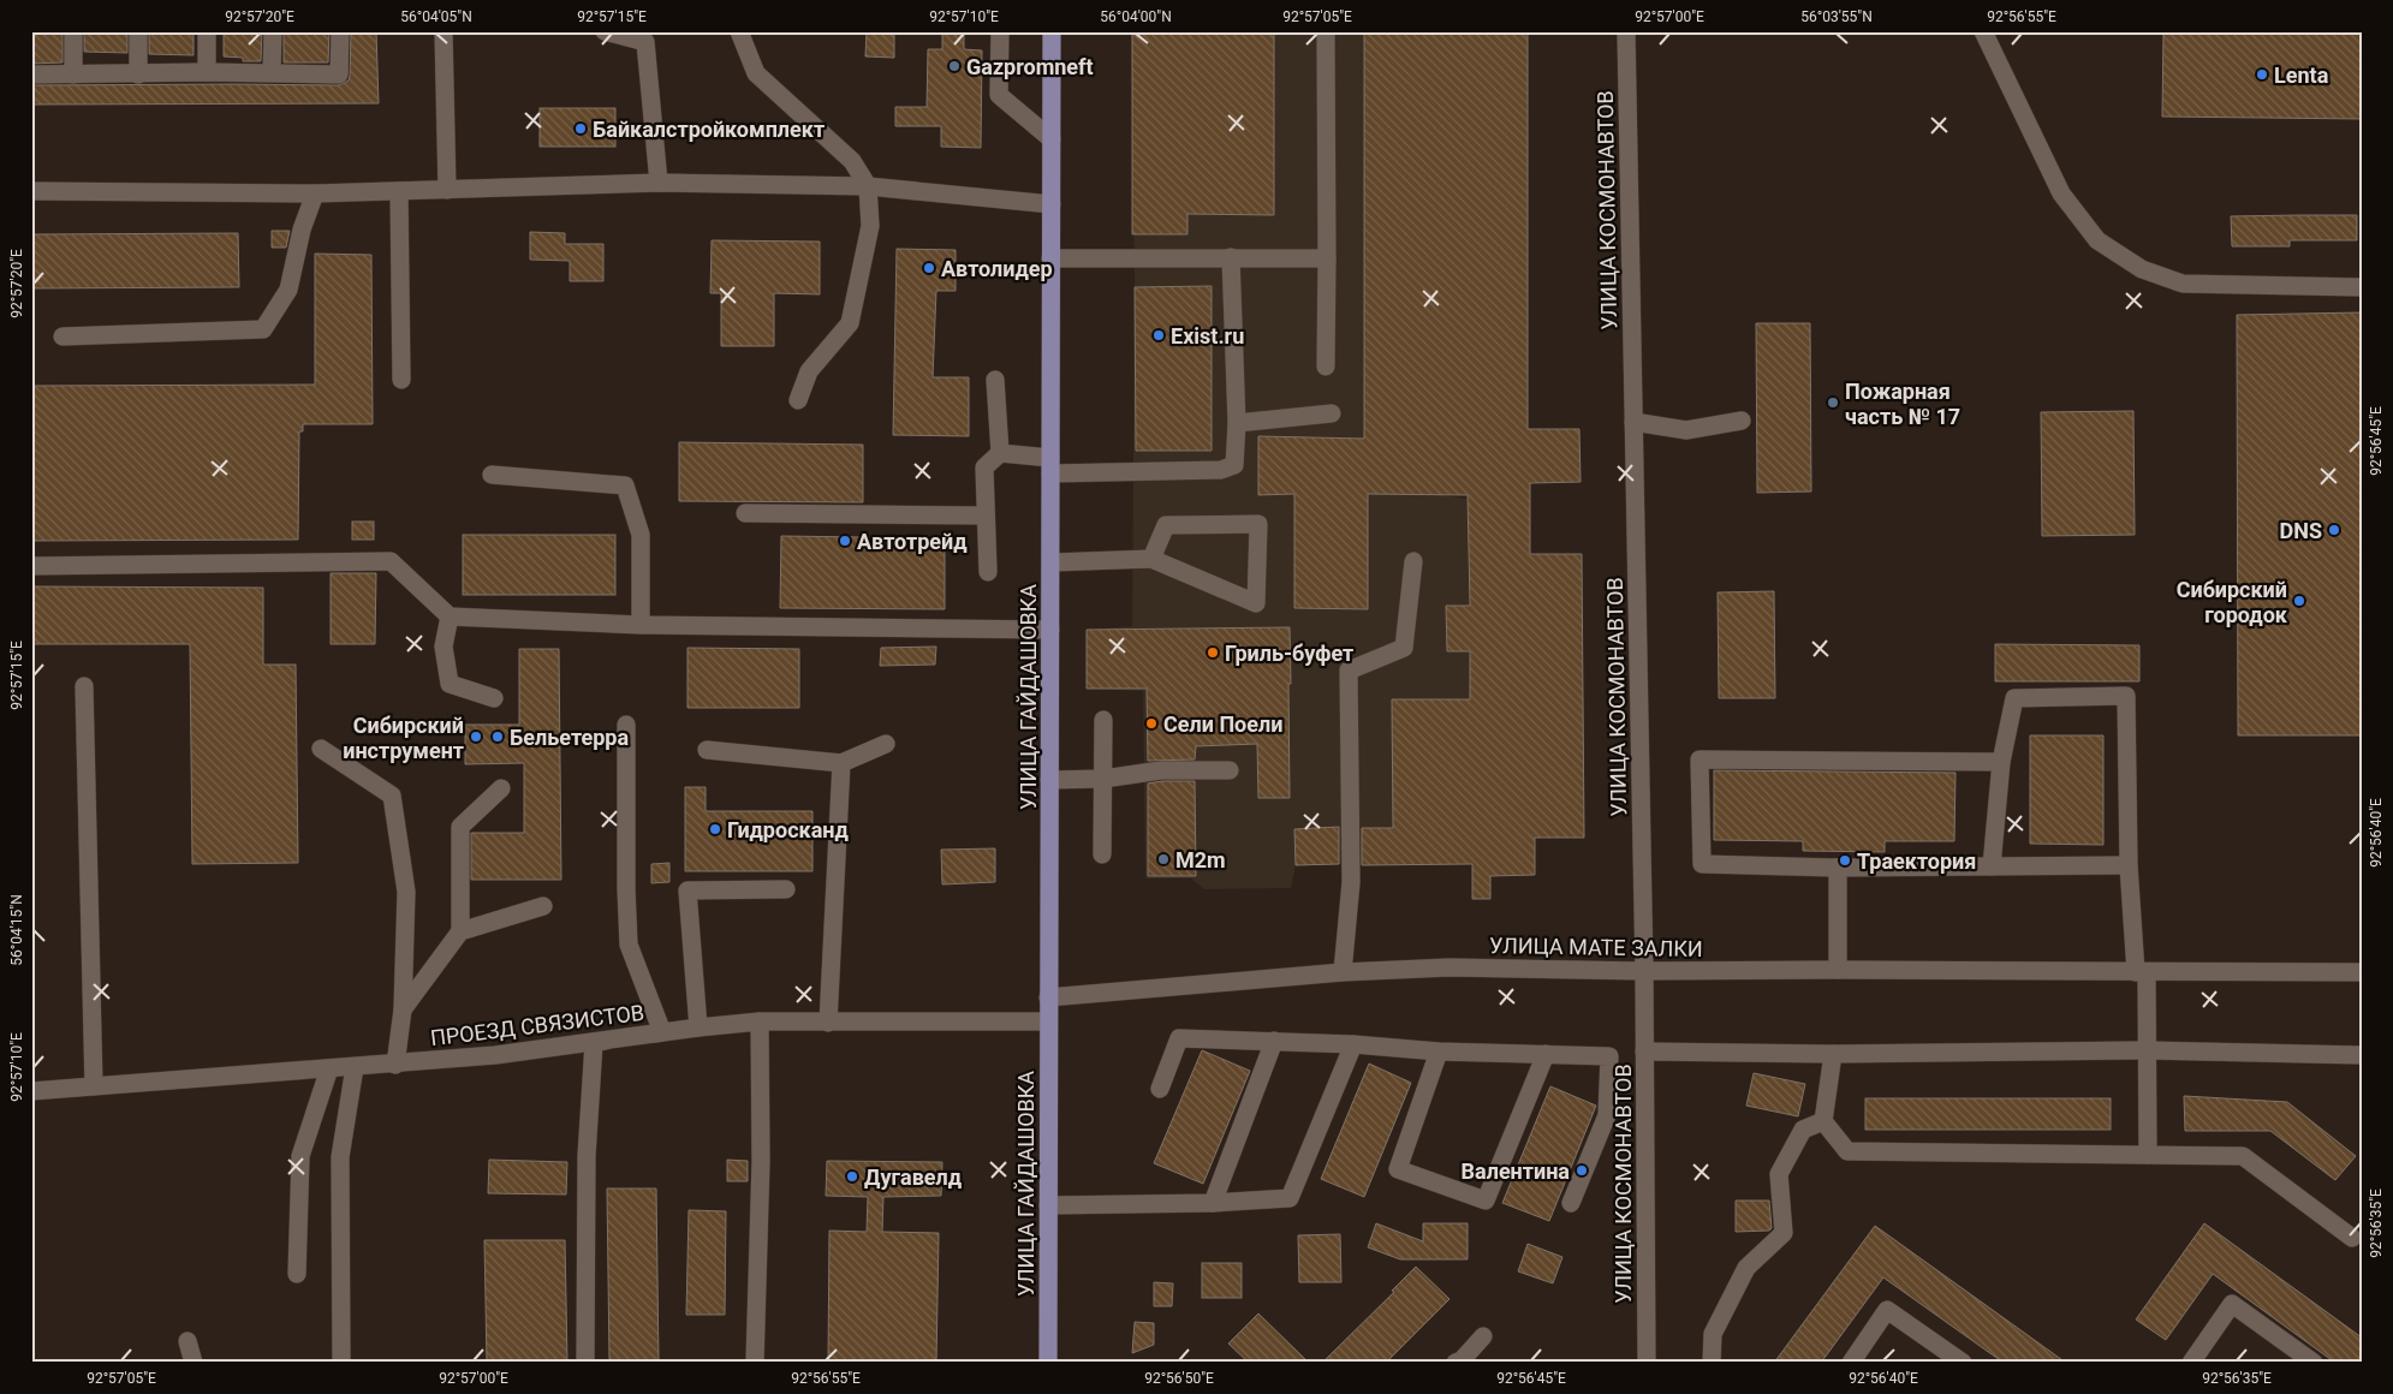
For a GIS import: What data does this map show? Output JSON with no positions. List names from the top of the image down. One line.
{"streets":{"main road":["УЛИЦА ГАЙДАШОВКА"],"street":["УЛИЦА КОСМОНАВТОВ","УЛИЦА МАТЕ ЗАЛКИ","ПРОЕЗД СВЯЗИСТОВ"]},"crossings":[["УЛИЦА КОСМОНАВТОВ","УЛИЦА МАТЕ ЗАЛКИ"],["УЛИЦА ГАЙДАШОВКА","УЛИЦА МАТЕ ЗАЛКИ"],["УЛИЦА ГАЙДАШОВКА","ПРОЕЗД СВЯЗИСТОВ"]],"places":["Gazpromneft","Lenta","Байкалстройкомплект","Автолидер","Exist.ru","Пожарная часть № 17","DNS","Автотрейд","Сибирский городок","Гриль-буфет","Сели Поели","Сибирский инструмент","Бельетерра","Гидросканд","М2m","Траектория","Валентина","Дугавелд"],"coordinates":["92°57'20\"E","56°04'05\"N","92°57'15\"E","92°57'10\"E","56°04'00\"N","92°57'05\"E","92°57'00\"E","56°03'55\"N","92°56'55\"E","92°56'45\"E","92°56'40\"E","56°04'15\"N","92°56'35\"E","92°56'50\"E"]}
